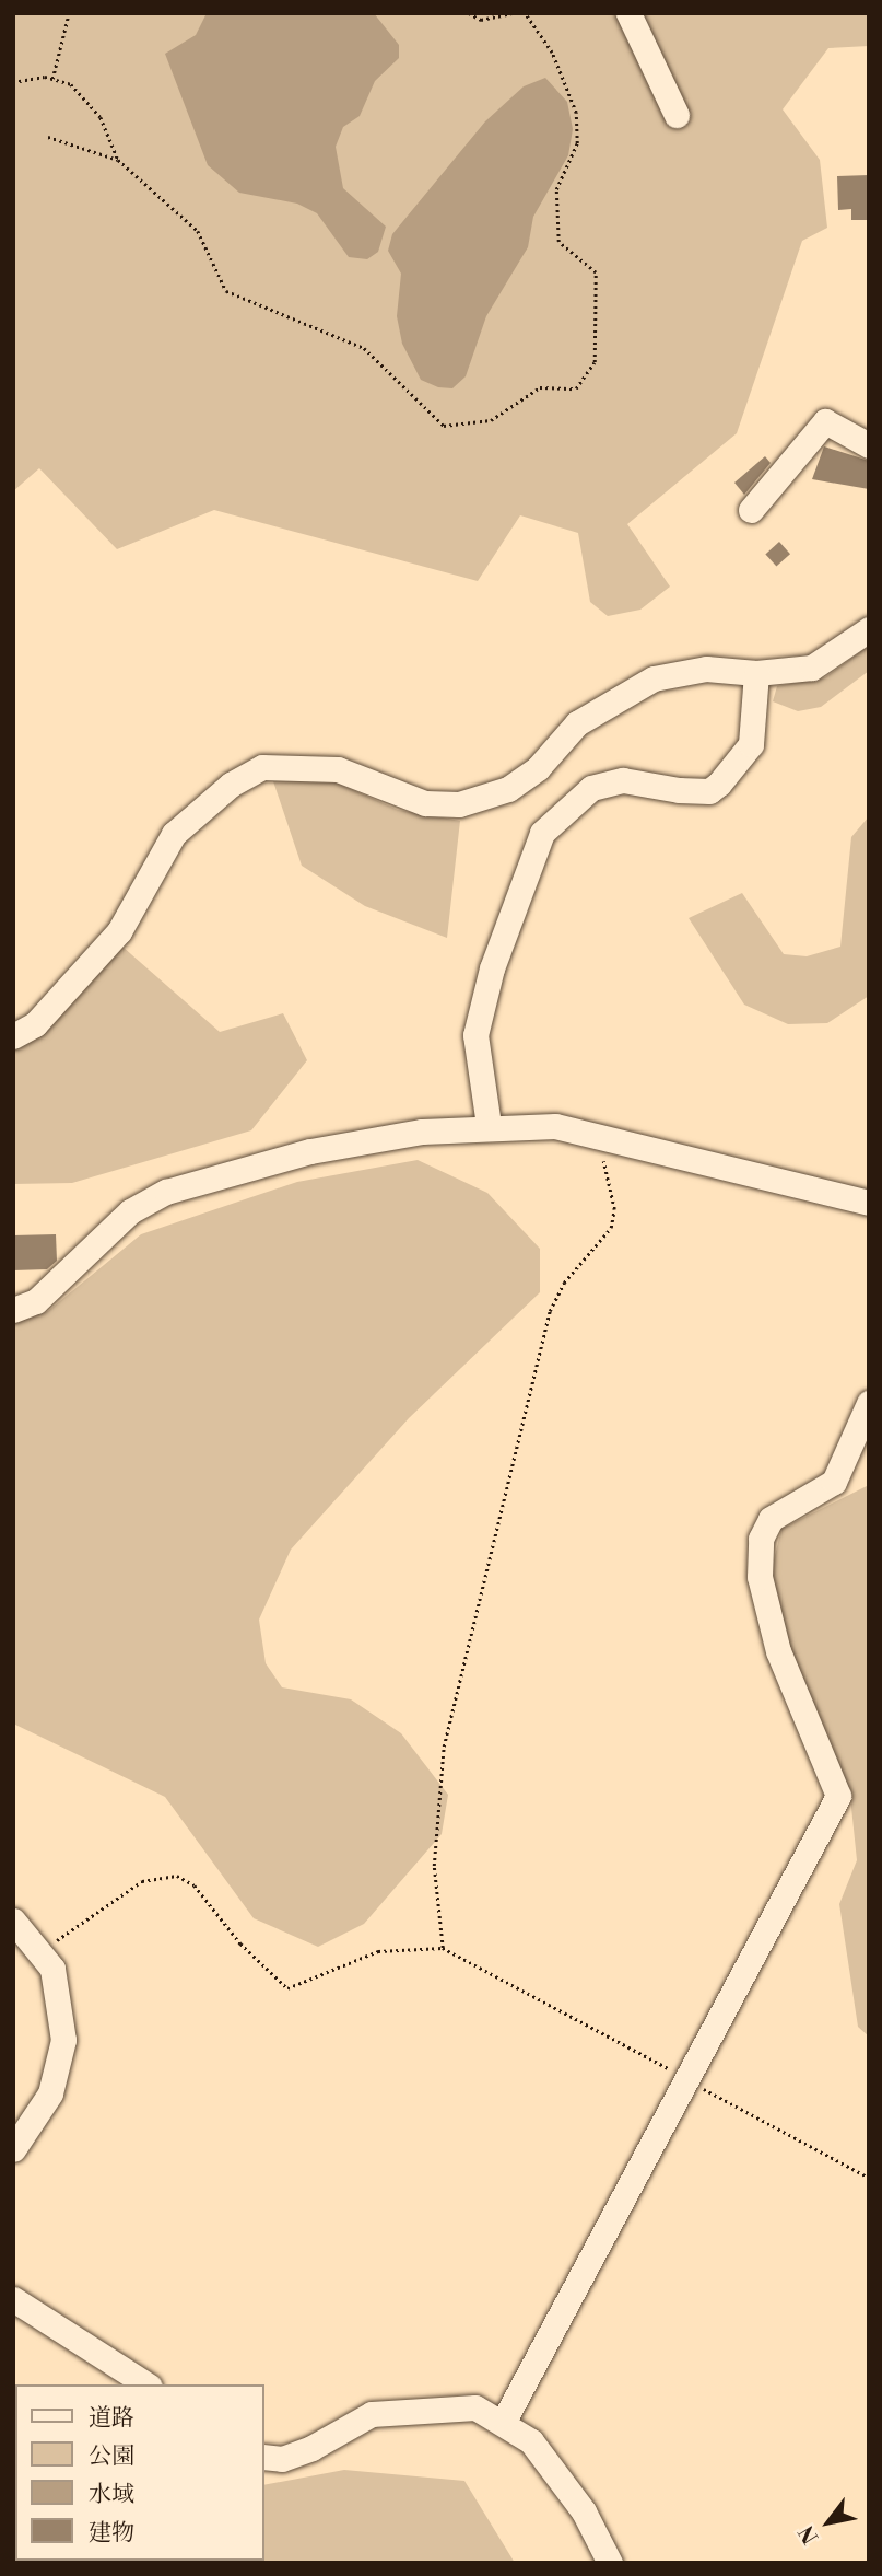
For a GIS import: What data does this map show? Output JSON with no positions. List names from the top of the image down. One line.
{"legend":["道路","公園","水域","建物"],"north":"bottom left"}
